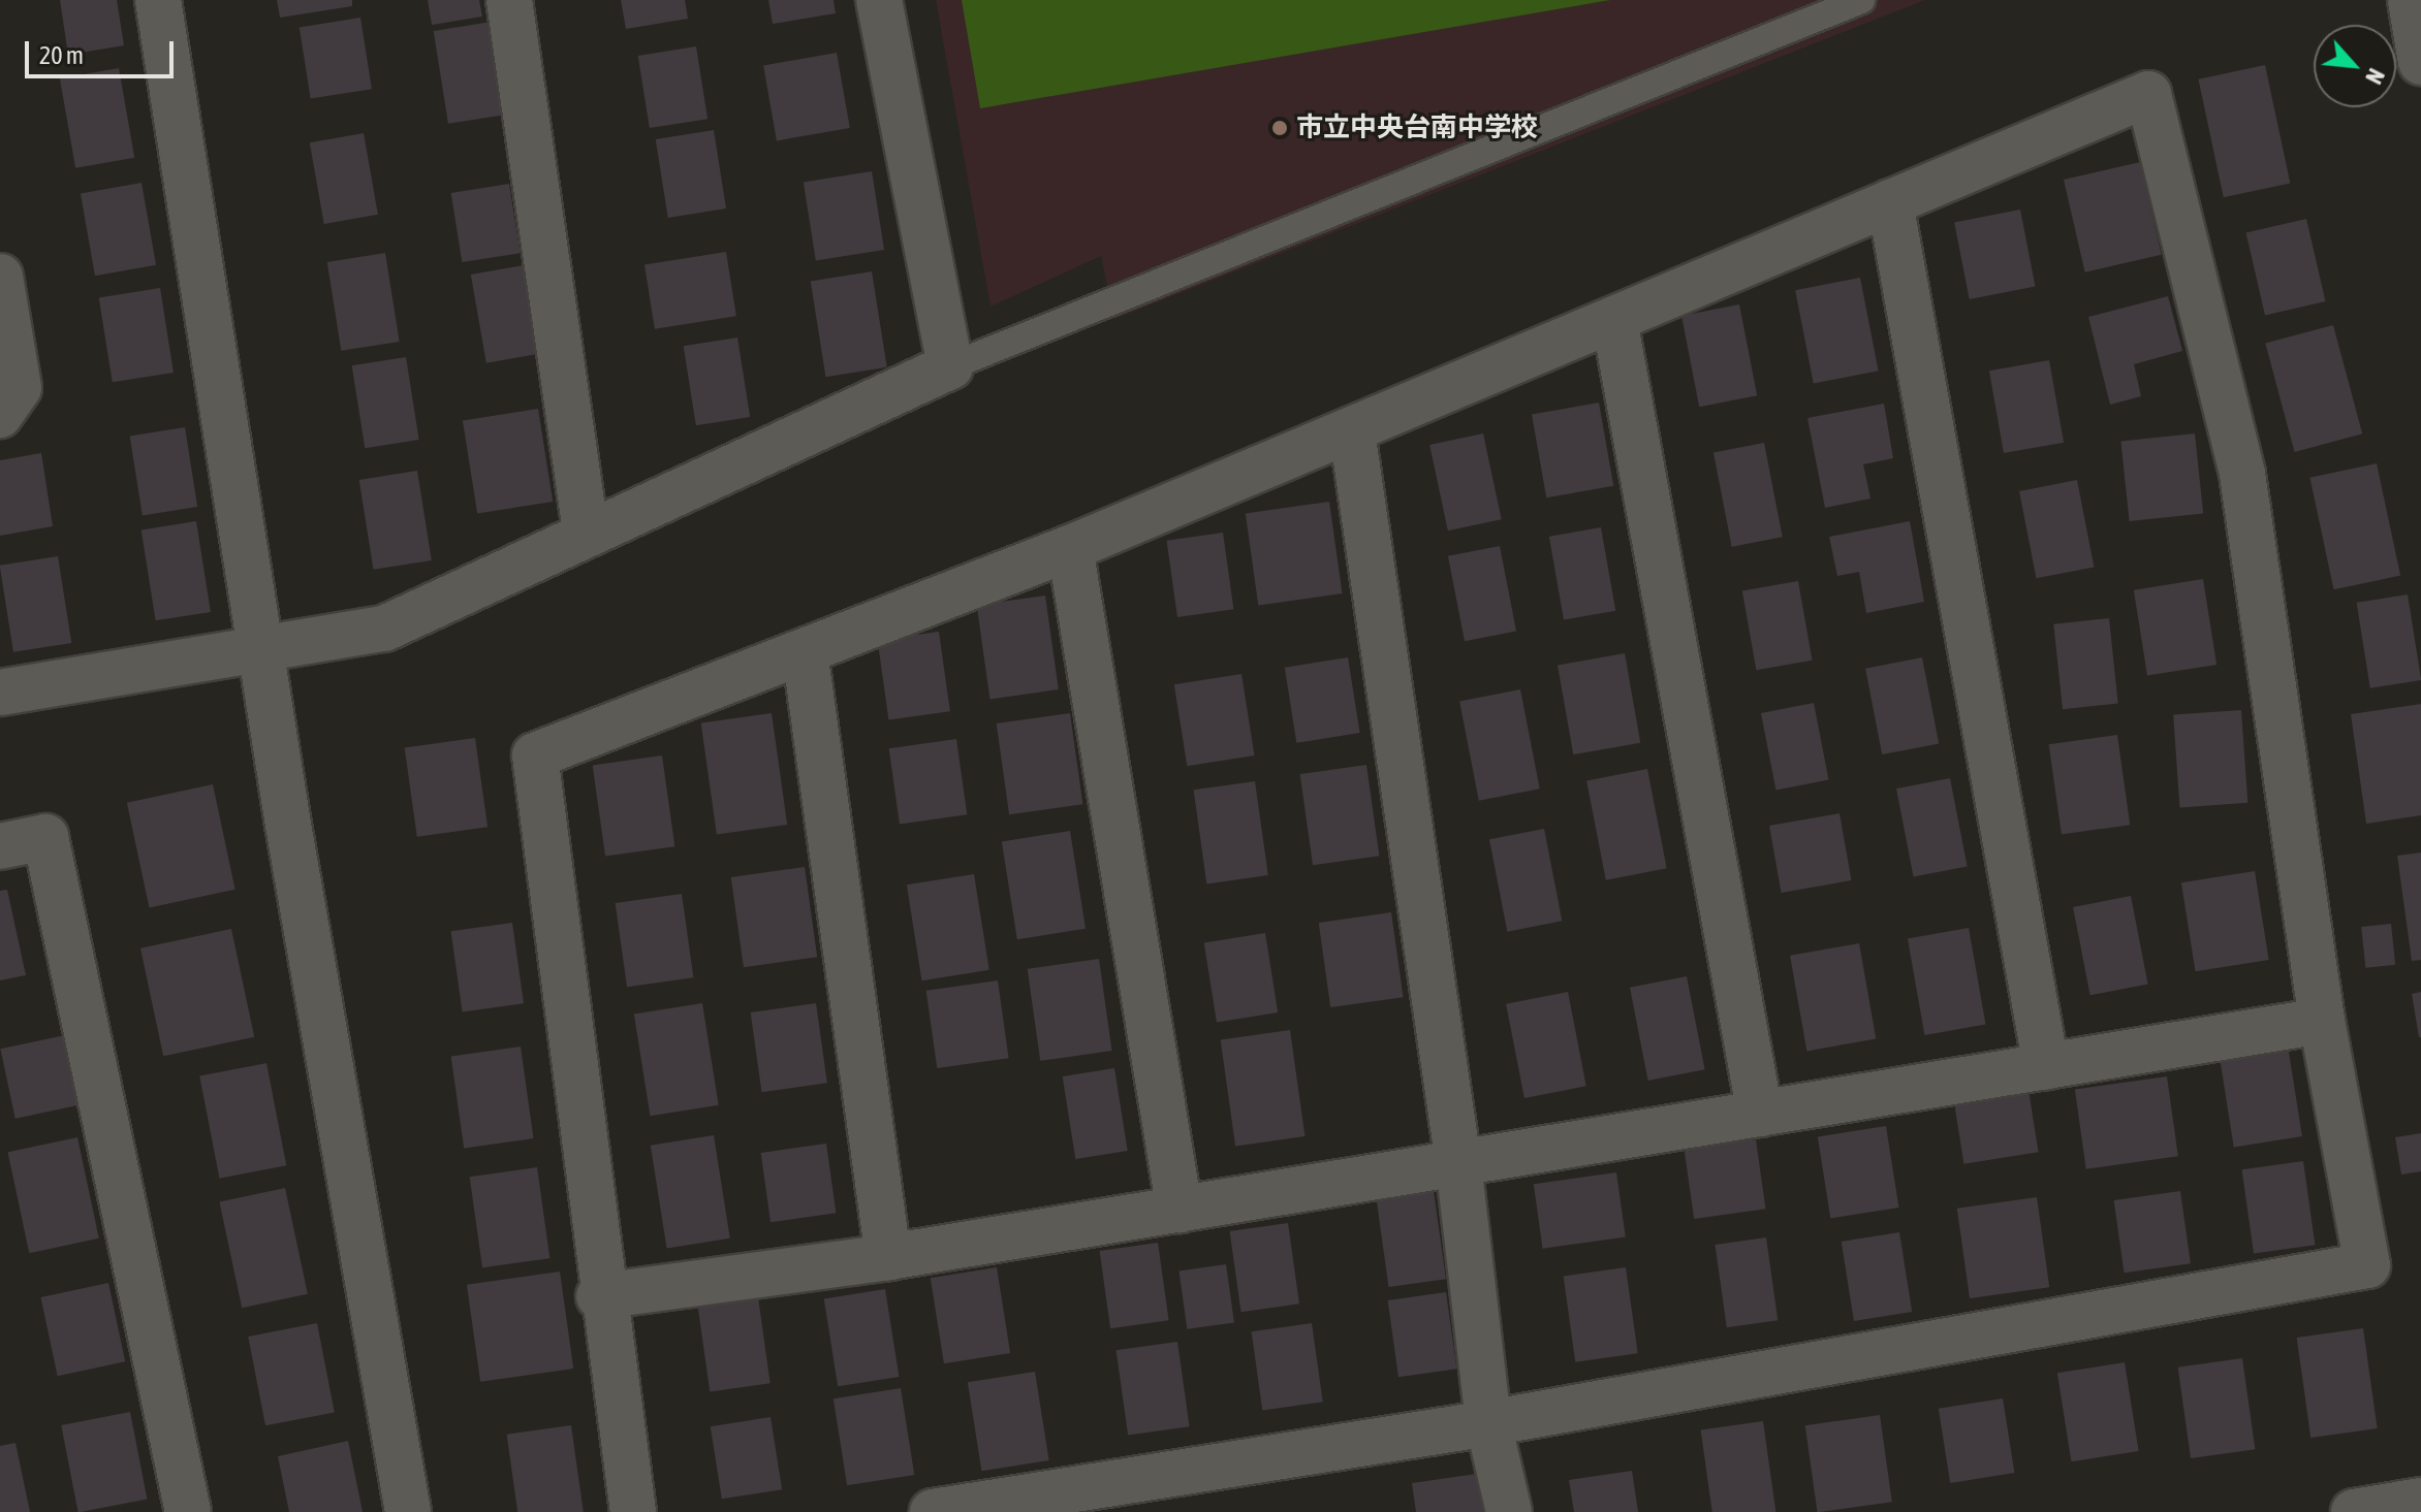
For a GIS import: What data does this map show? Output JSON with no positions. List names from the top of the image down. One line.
{"places":["市立中央台南中学校"],"scale_bar":"20 m","north":"bottom right"}
